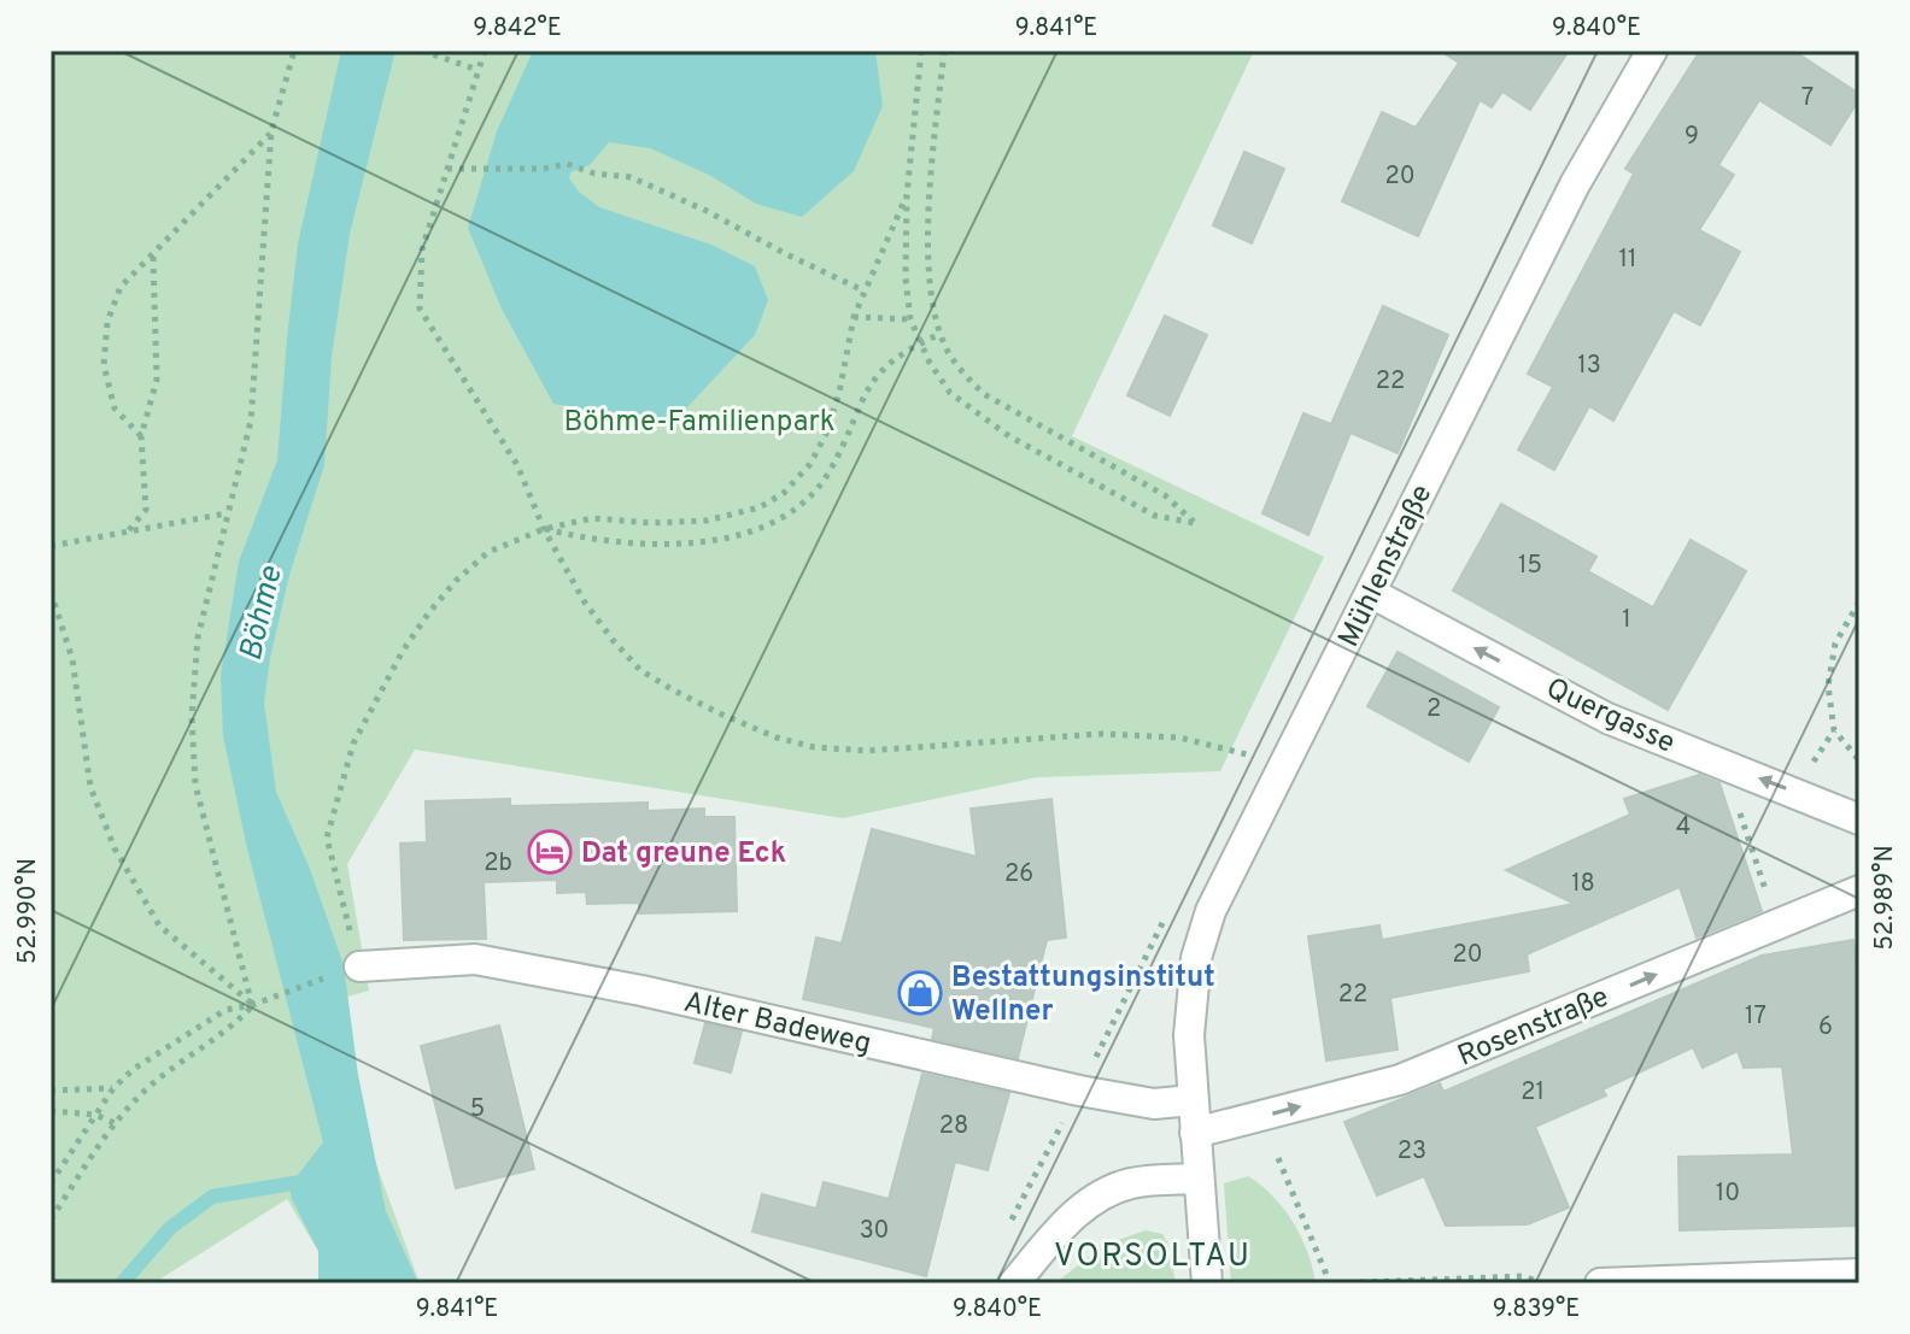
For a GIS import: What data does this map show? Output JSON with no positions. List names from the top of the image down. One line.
{"streets":{"street":["Mühlenstraße","Quergasse","Alter Badeweg","Rosenstraße"]},"crossings":[["Mühlenstraße","Quergasse"],["Mühlenstraße","Alter Badeweg"],["Mühlenstraße","Rosenstraße"]],"one_way":["Quergasse","Rosenstraße"],"districts":["VORSOLTAU"],"water":["Böhme"],"parks":["Böhme-Familienpark"],"places":{"hotel":["Dat greune Eck"],"shop":["Bestattungsinstitut Wellner"]},"house_numbers":["7","9","20","11","13","22","15","1","2","4","2b","26","18","20","22","17","6","21","5","28","23","10","30"],"coordinates":["9.842°E","9.841°E","9.840°E","52.989°N","52.990°N","9.839°E"]}
